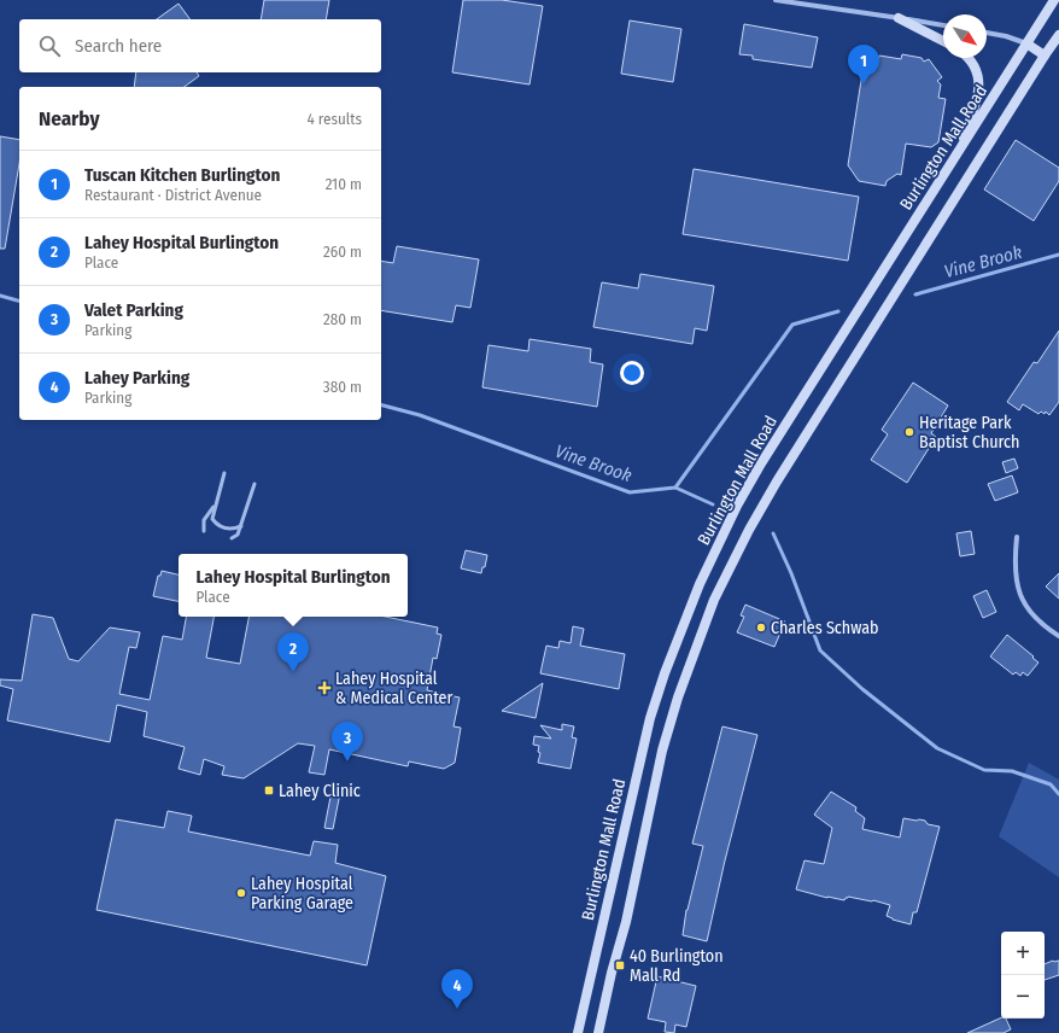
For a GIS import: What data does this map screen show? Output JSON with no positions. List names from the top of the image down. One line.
{"streets":{"main road":["Burlington Mall Road"]},"water":["Vine Brook"],"places":{"other":["Heritage Park Baptist Church","Charles Schwab","Lahey Hospital Parking Garage"],"health":["Lahey Hospital & Medical Center"],"transit":["Lahey Clinic","40 Burlington Mall Rd"]},"north":"bottom right","page":{"search":"Search here","pins":["1","2","3","4"],"heading":["Nearby","4 results"],"list":[{"mark":"1","name":"Tuscan Kitchen Burlington","note":"Restaurant · District Avenue","value":"210 m"},{"mark":"2","name":"Lahey Hospital Burlington","note":"Place","value":"260 m"},{"mark":"3","name":"Valet Parking","note":"Parking","value":"280 m"},{"mark":"4","name":"Lahey Parking","note":"Parking","value":"380 m"}],"popup":["Lahey Hospital Burlington","Place"],"map_buttons":["+","−"]}}
